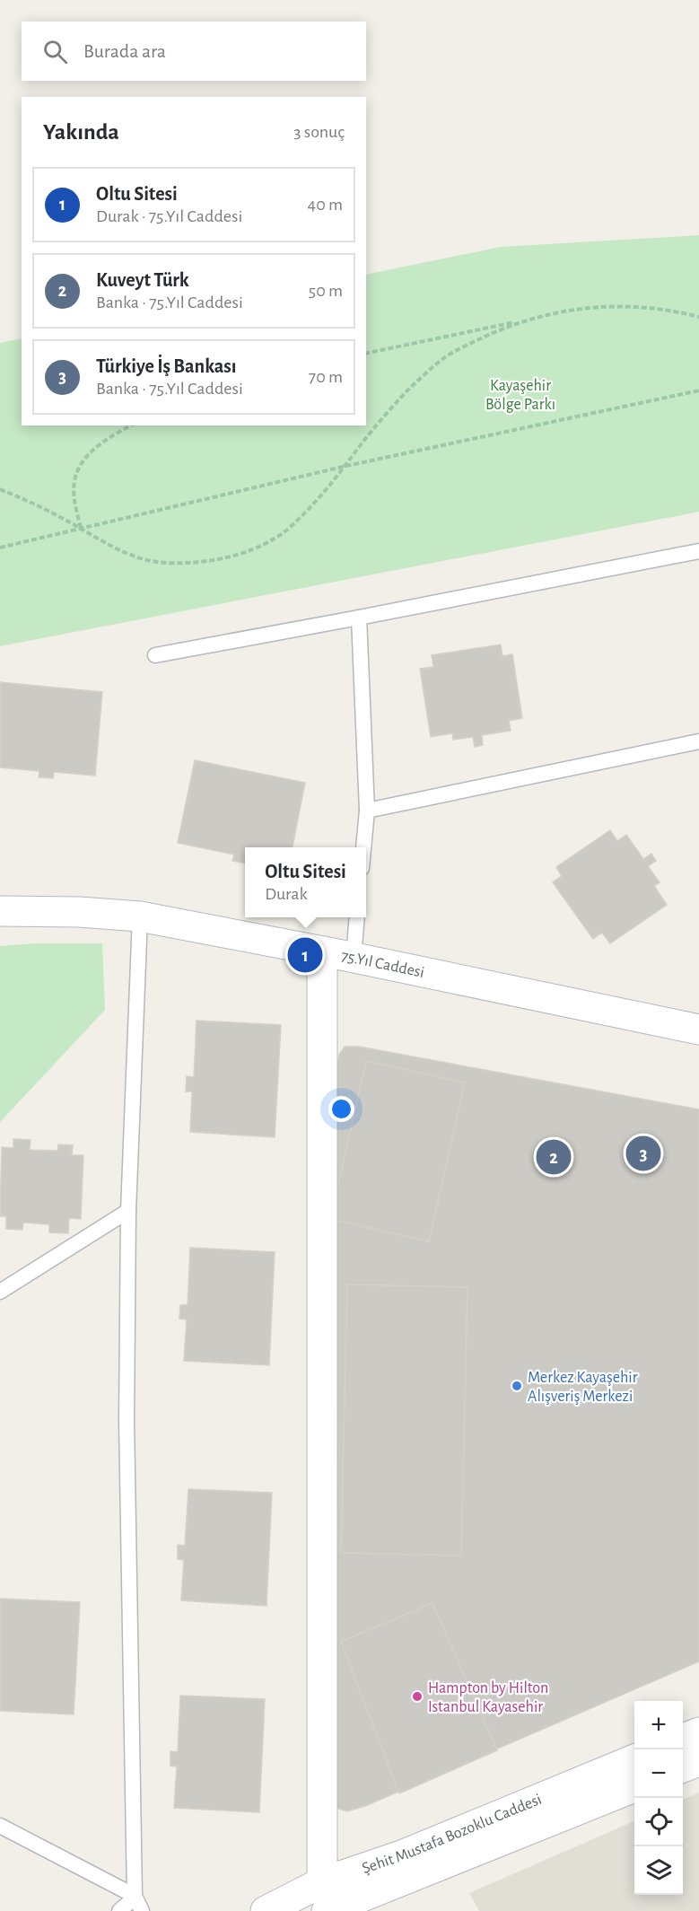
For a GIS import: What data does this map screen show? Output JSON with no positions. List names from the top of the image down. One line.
{"streets":{"street":["75.Yıl Caddesi","Şehit Mustafa Bozoklu Caddesi"]},"parks":["Kayaşehir Bölge Parkı"],"places":["Merkez Kayaşehir Alışveriş Merkezi","Hampton by Hilton Istanbul Kayasehir"],"page":{"search":"Burada ara","heading":["Yakında","3 sonuç"],"list":[{"mark":"1","name":"Oltu Sitesi","note":"Durak · 75.Yıl Caddesi","value":"40 m"},{"mark":"2","name":"Kuveyt Türk","note":"Banka · 75.Yıl Caddesi","value":"50 m"},{"mark":"3","name":"Türkiye İş Bankası","note":"Banka · 75.Yıl Caddesi","value":"70 m"}],"popup":["Oltu Sitesi","Durak"],"pins":["1","3","2"],"map_buttons":["+","−"]}}
